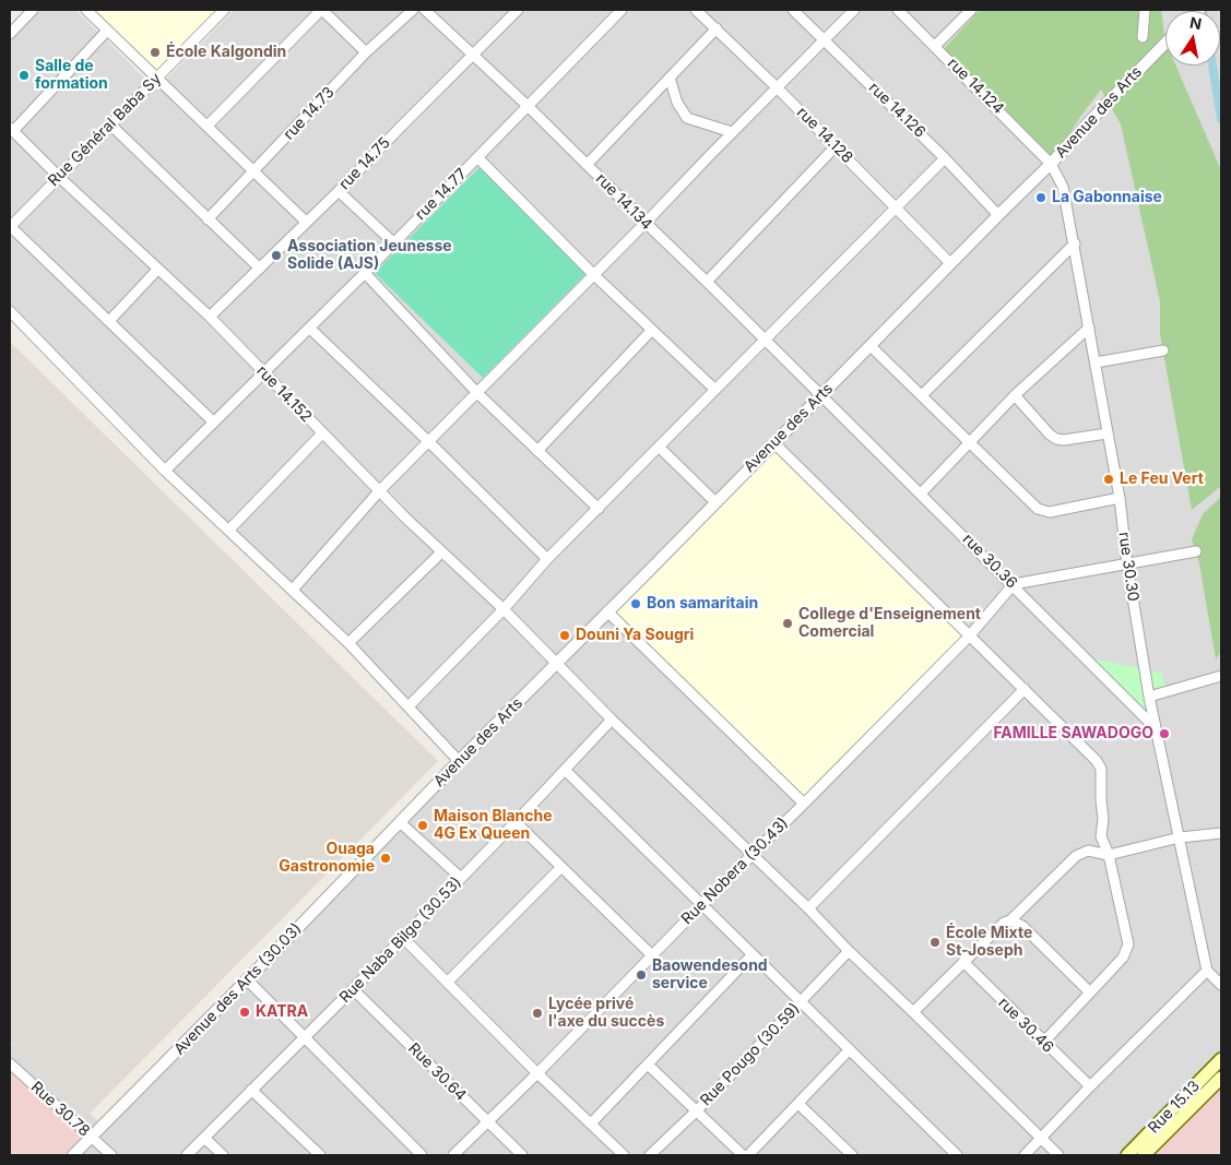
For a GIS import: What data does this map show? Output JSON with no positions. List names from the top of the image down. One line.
{"streets":{"main road":["Rue 15.13"],"street":["rue 14.124","rue 14.126","Avenue des Arts","rue 14.73","Rue Général Baba Sy","rue 14.128","rue 14.75","rue 14.77","rue 14.134","rue 14.152","rue 30.36","rue 30.30","Rue Nobera (30.43)","Rue Naba Bilgo (30.53)","Avenue des Arts (30.03)","rue 30.46","Rue Pougo (30.59)","Rue 30.64","Rue 30.78"]},"crossings":[["rue 14.124","Avenue des Arts"],["rue 14.124","rue 30.30"],["rue 14.126","Avenue des Arts"],["Avenue des Arts","rue 14.128"],["Avenue des Arts","rue 14.134"],["Avenue des Arts","rue 14.152"],["Avenue des Arts","rue 30.36"],["Avenue des Arts","rue 30.30"],["Avenue des Arts","Avenue des Arts (30.03)"],["Rue Général Baba Sy","rue 14.152"],["rue 14.75","rue 14.134"],["rue 14.75","rue 14.152"],["rue 14.77","rue 14.134"],["rue 14.77","rue 14.152"],["rue 14.134","rue 30.36"],["rue 14.152","Rue Nobera (30.43)"],["rue 14.152","Rue Naba Bilgo (30.53)"],["rue 14.152","Rue Pougo (30.59)"],["rue 30.36","rue 30.30"],["rue 30.36","Rue Nobera (30.43)"],["Rue Nobera (30.43)","Rue 30.64"],["Rue Naba Bilgo (30.53)","Rue 30.64"],["Avenue des Arts (30.03)","Rue 30.78"]],"places":["École Kalgondin","Salle de formation","La Gabonnaise","Association Jeunesse Solide (AJS)","Le Feu Vert","Bon samaritain","College d'Enseignement Comercial","Douni Ya Sougri","FAMILLE SAWADOGO","Maison Blanche 4G Ex Queen","Ouaga Gastronomie","École Mixte St-Joseph","Baowendesond service","KATRA","Lycée privé l'axe du succès"],"north":"top"}
